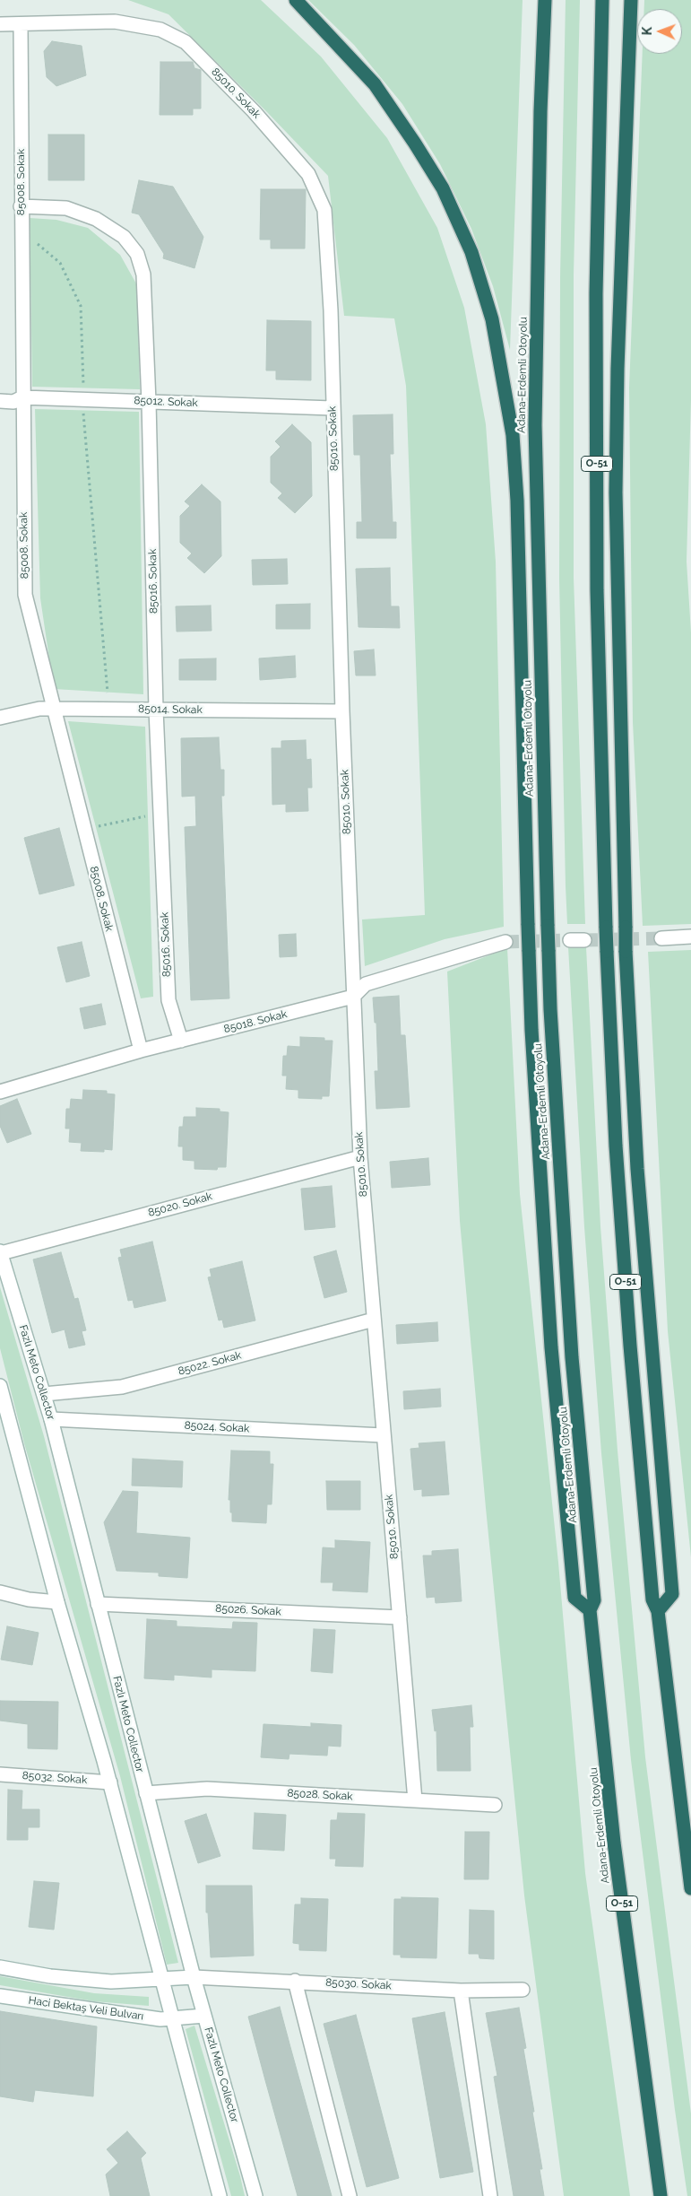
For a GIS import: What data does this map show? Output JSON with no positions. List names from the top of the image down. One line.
{"streets":{"highway":["Adana-Erdemli Otoyolu","O-51"],"street":["85010. Sokak","85008. Sokak","85012. Sokak","85016. Sokak","85014. Sokak","85018. Sokak","85020. Sokak","85022. Sokak","Fazlı Meto Collector","85024. Sokak","85026. Sokak","85032. Sokak","85028. Sokak","85030. Sokak","Haci Bektaş Veli Bulvarı"]},"crossings":[["85010. Sokak","85008. Sokak"],["85010. Sokak","85012. Sokak"],["85010. Sokak","85014. Sokak"],["85010. Sokak","85018. Sokak"],["85010. Sokak","85020. Sokak"],["85010. Sokak","85022. Sokak"],["85010. Sokak","85024. Sokak"],["85010. Sokak","85026. Sokak"],["85010. Sokak","85028. Sokak"],["85008. Sokak","85012. Sokak"],["85008. Sokak","85016. Sokak"],["85008. Sokak","85014. Sokak"],["85008. Sokak","85018. Sokak"],["85012. Sokak","85016. Sokak"],["85016. Sokak","85014. Sokak"],["85016. Sokak","85018. Sokak"],["85020. Sokak","Fazlı Meto Collector"],["85022. Sokak","Fazlı Meto Collector"],["Fazlı Meto Collector","85024. Sokak"],["Fazlı Meto Collector","85026. Sokak"],["Fazlı Meto Collector","85028. Sokak"],["Fazlı Meto Collector","85030. Sokak"],["Fazlı Meto Collector","Haci Bektaş Veli Bulvarı"]],"north":"left"}
